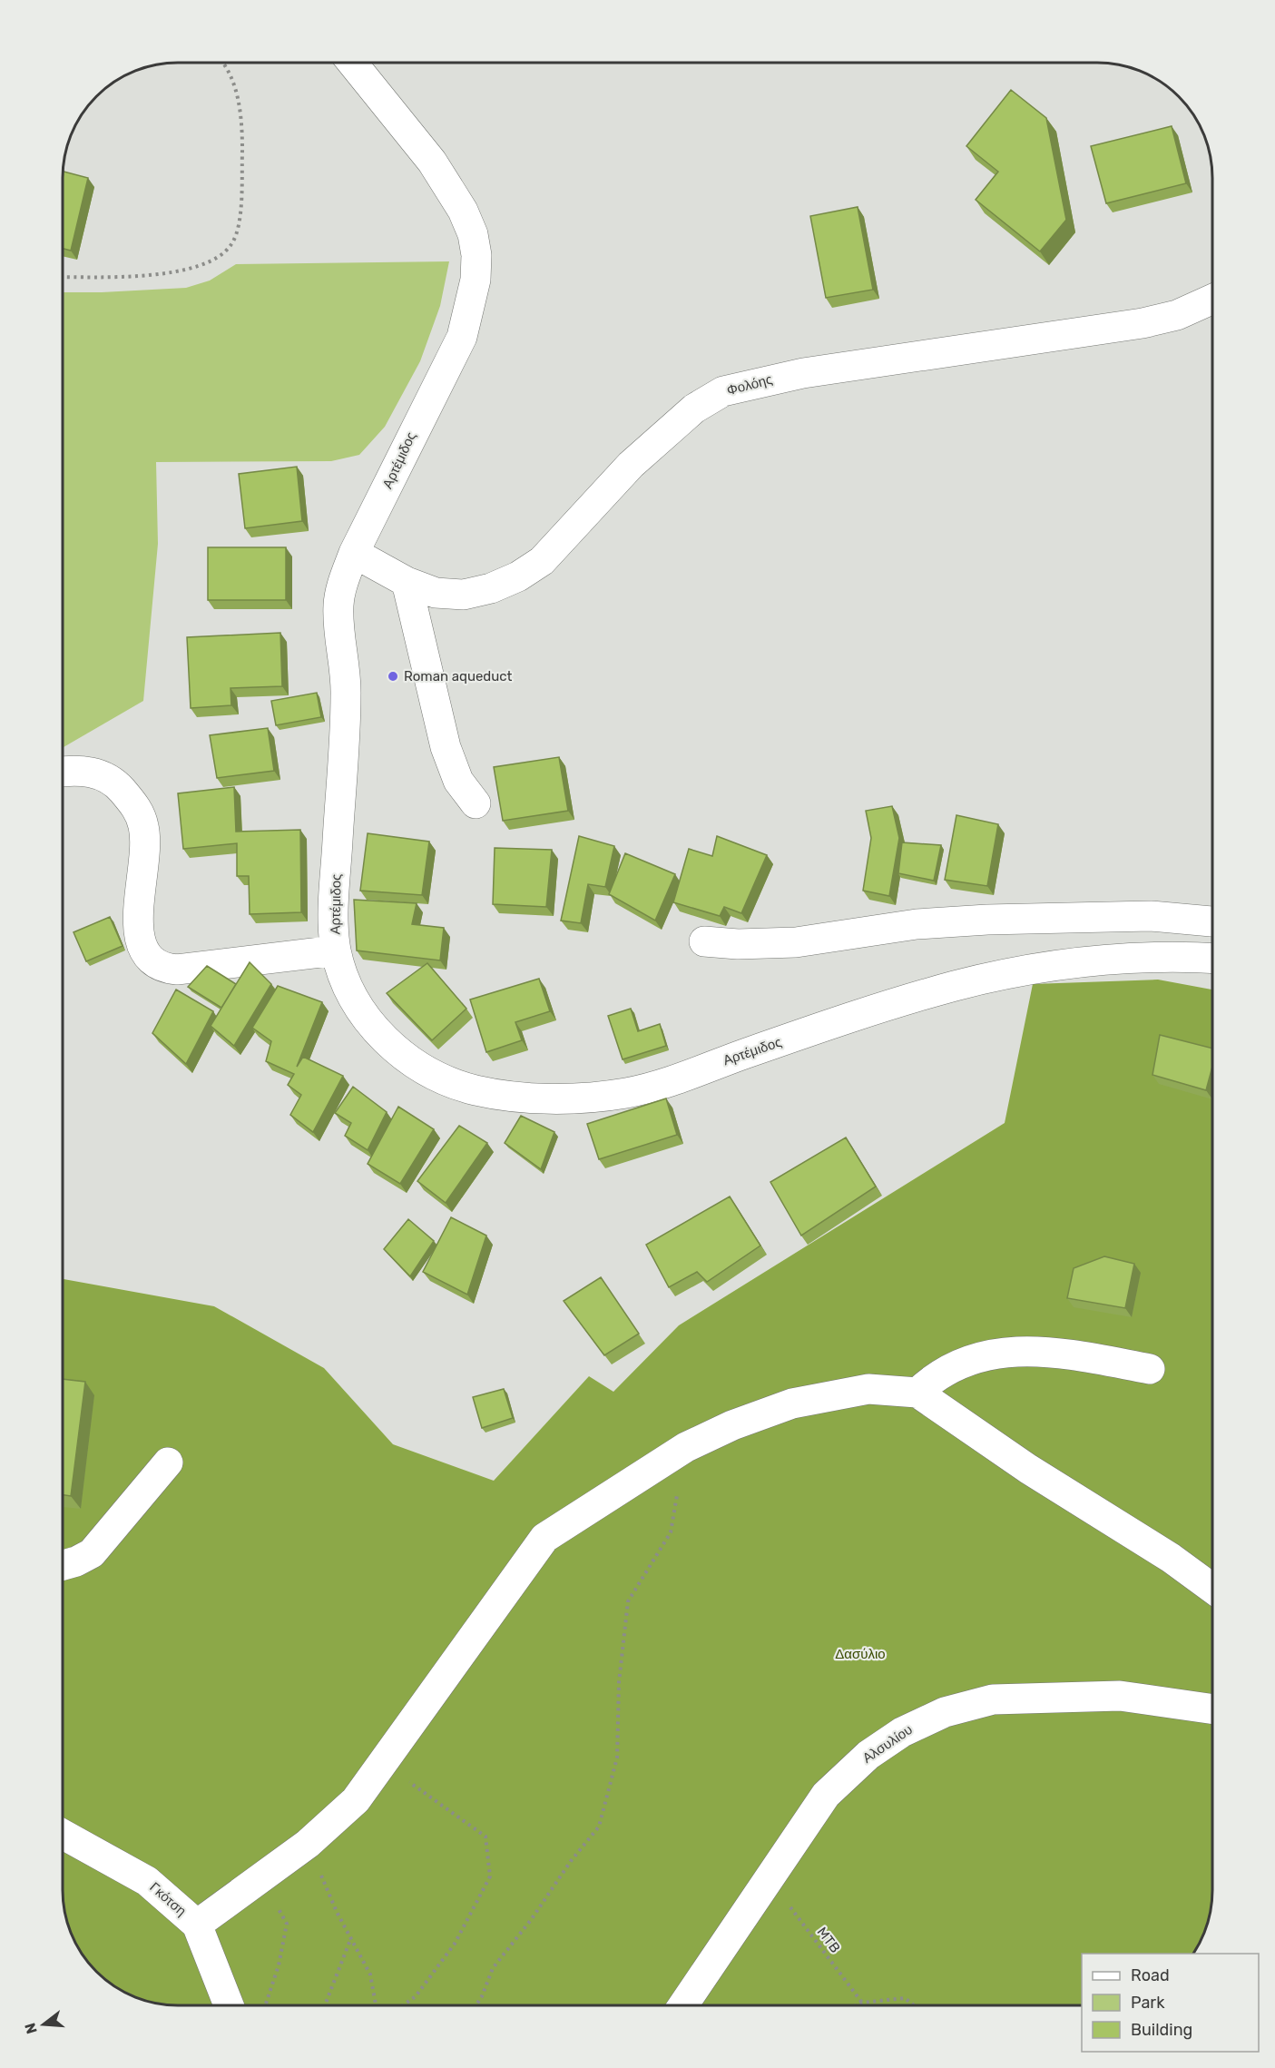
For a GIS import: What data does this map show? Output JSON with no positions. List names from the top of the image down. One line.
{"streets":{"street":["Φολόης","Αρτέμιδος","Αλσυλίου","Γκότση"],"path":["MTB"]},"crossings":[["Φολόης","Αρτέμιδος"],["Αλσυλίου","MTB"]],"parks":["Δασύλιο"],"places":["Roman aqueduct"],"legend":["Road","Park","Building"],"north":"left"}
